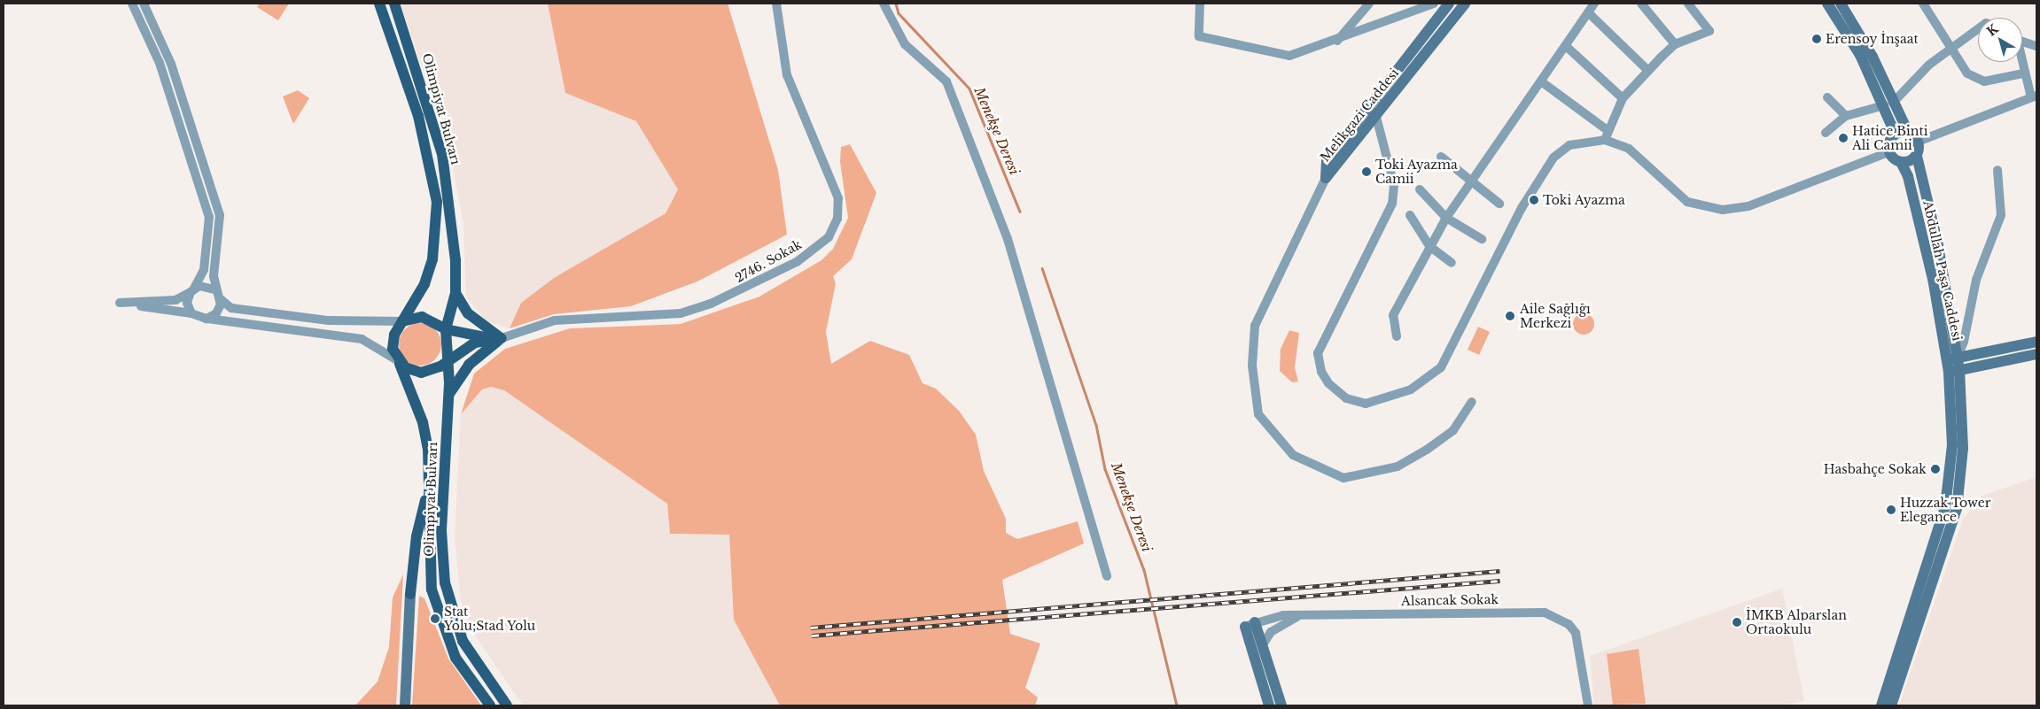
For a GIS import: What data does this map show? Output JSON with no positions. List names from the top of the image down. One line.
{"streets":{"main road":["Olimpiyat Bulvarı","Melikgazi Caddesi","Abdullah Paşa Caddesi"],"street":["2746. Sokak","Alsancak Sokak"]},"water":["Menekşe Deresi"],"places":["Erensoy İnşaat","Hatice Binti Ali Camii","Toki Ayazma Camii","Toki Ayazma","Aile Sağlığı Merkezi","Hasbahçe Sokak","Huzzak Tower Elegance","Stat Yolu;Stad Yolu","İMKB Alparslan Ortaokulu"],"north":"top left"}
